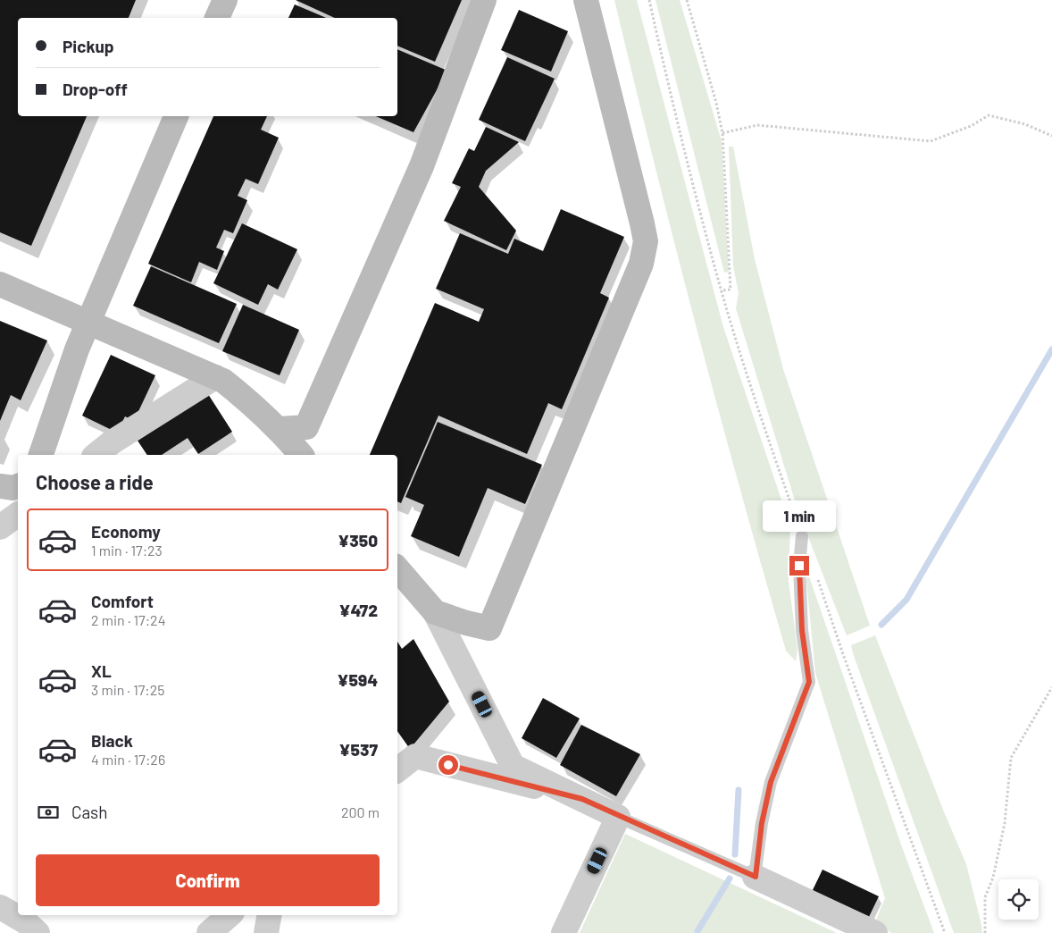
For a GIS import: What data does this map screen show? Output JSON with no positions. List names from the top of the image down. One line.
{"page":{"banner":["Pickup","Drop-off"],"heading":"Choose a ride","bubble":"1 min","list":[{"name":"Economy","note":"1 min · 17:23","value":"¥350"},{"name":"Comfort","note":"2 min · 17:24","value":"¥472"},{"name":"XL","note":"3 min · 17:25","value":"¥594"},{"name":"Black","note":"4 min · 17:26","value":"¥537"}],"pay":["Cash","200 m"],"buttons":"Confirm"}}
